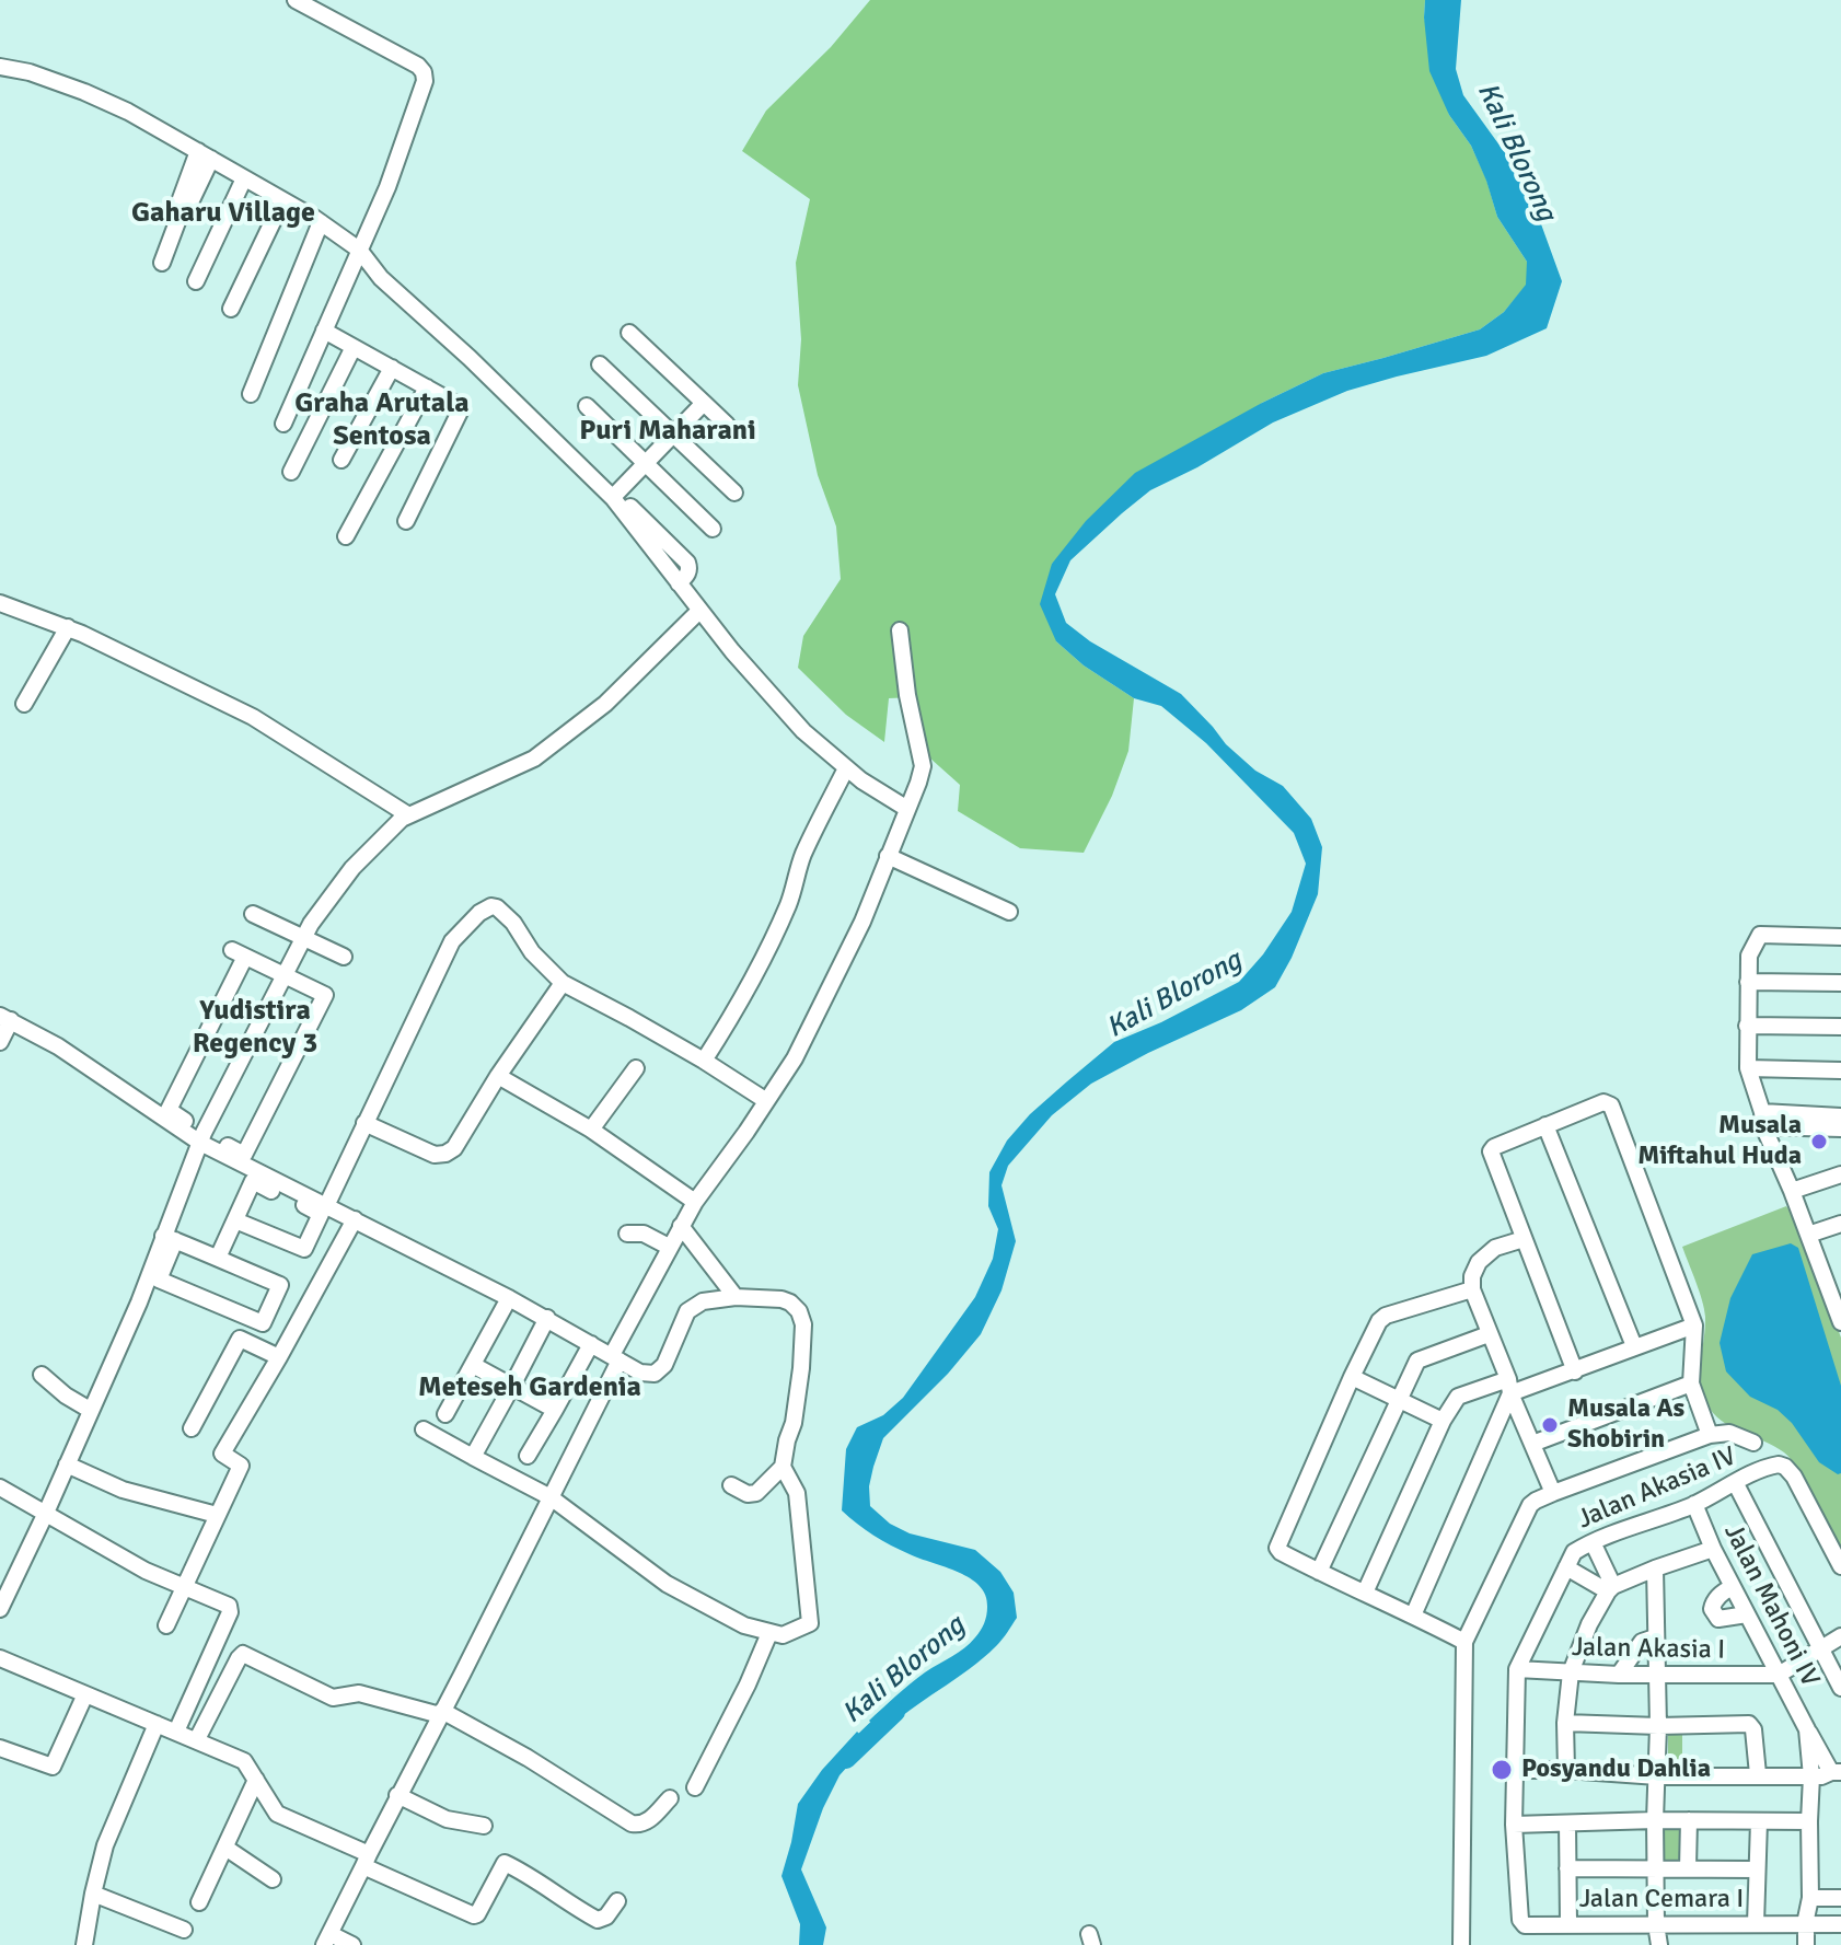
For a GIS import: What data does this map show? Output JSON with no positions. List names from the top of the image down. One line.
{"streets":{"street":["Jalan Akasia IV","Jalan Mahoni IV","Jalan Akasia I","Jalan Cemara I"]},"crossings":[["Jalan Akasia IV","Jalan Mahoni IV"],["Jalan Akasia IV","Jalan Akasia I"],["Jalan Mahoni IV","Jalan Akasia I"],["Jalan Mahoni IV","Jalan Cemara I"]],"districts":["Gaharu Village","Graha Arutala Sentosa","Puri Maharani","Yudistira Regency 3","Meteseh Gardenia"],"water":["Kali Blorong"],"places":["Musala Miftahul Huda","Musala As Shobirin","Posyandu Dahlia"]}
